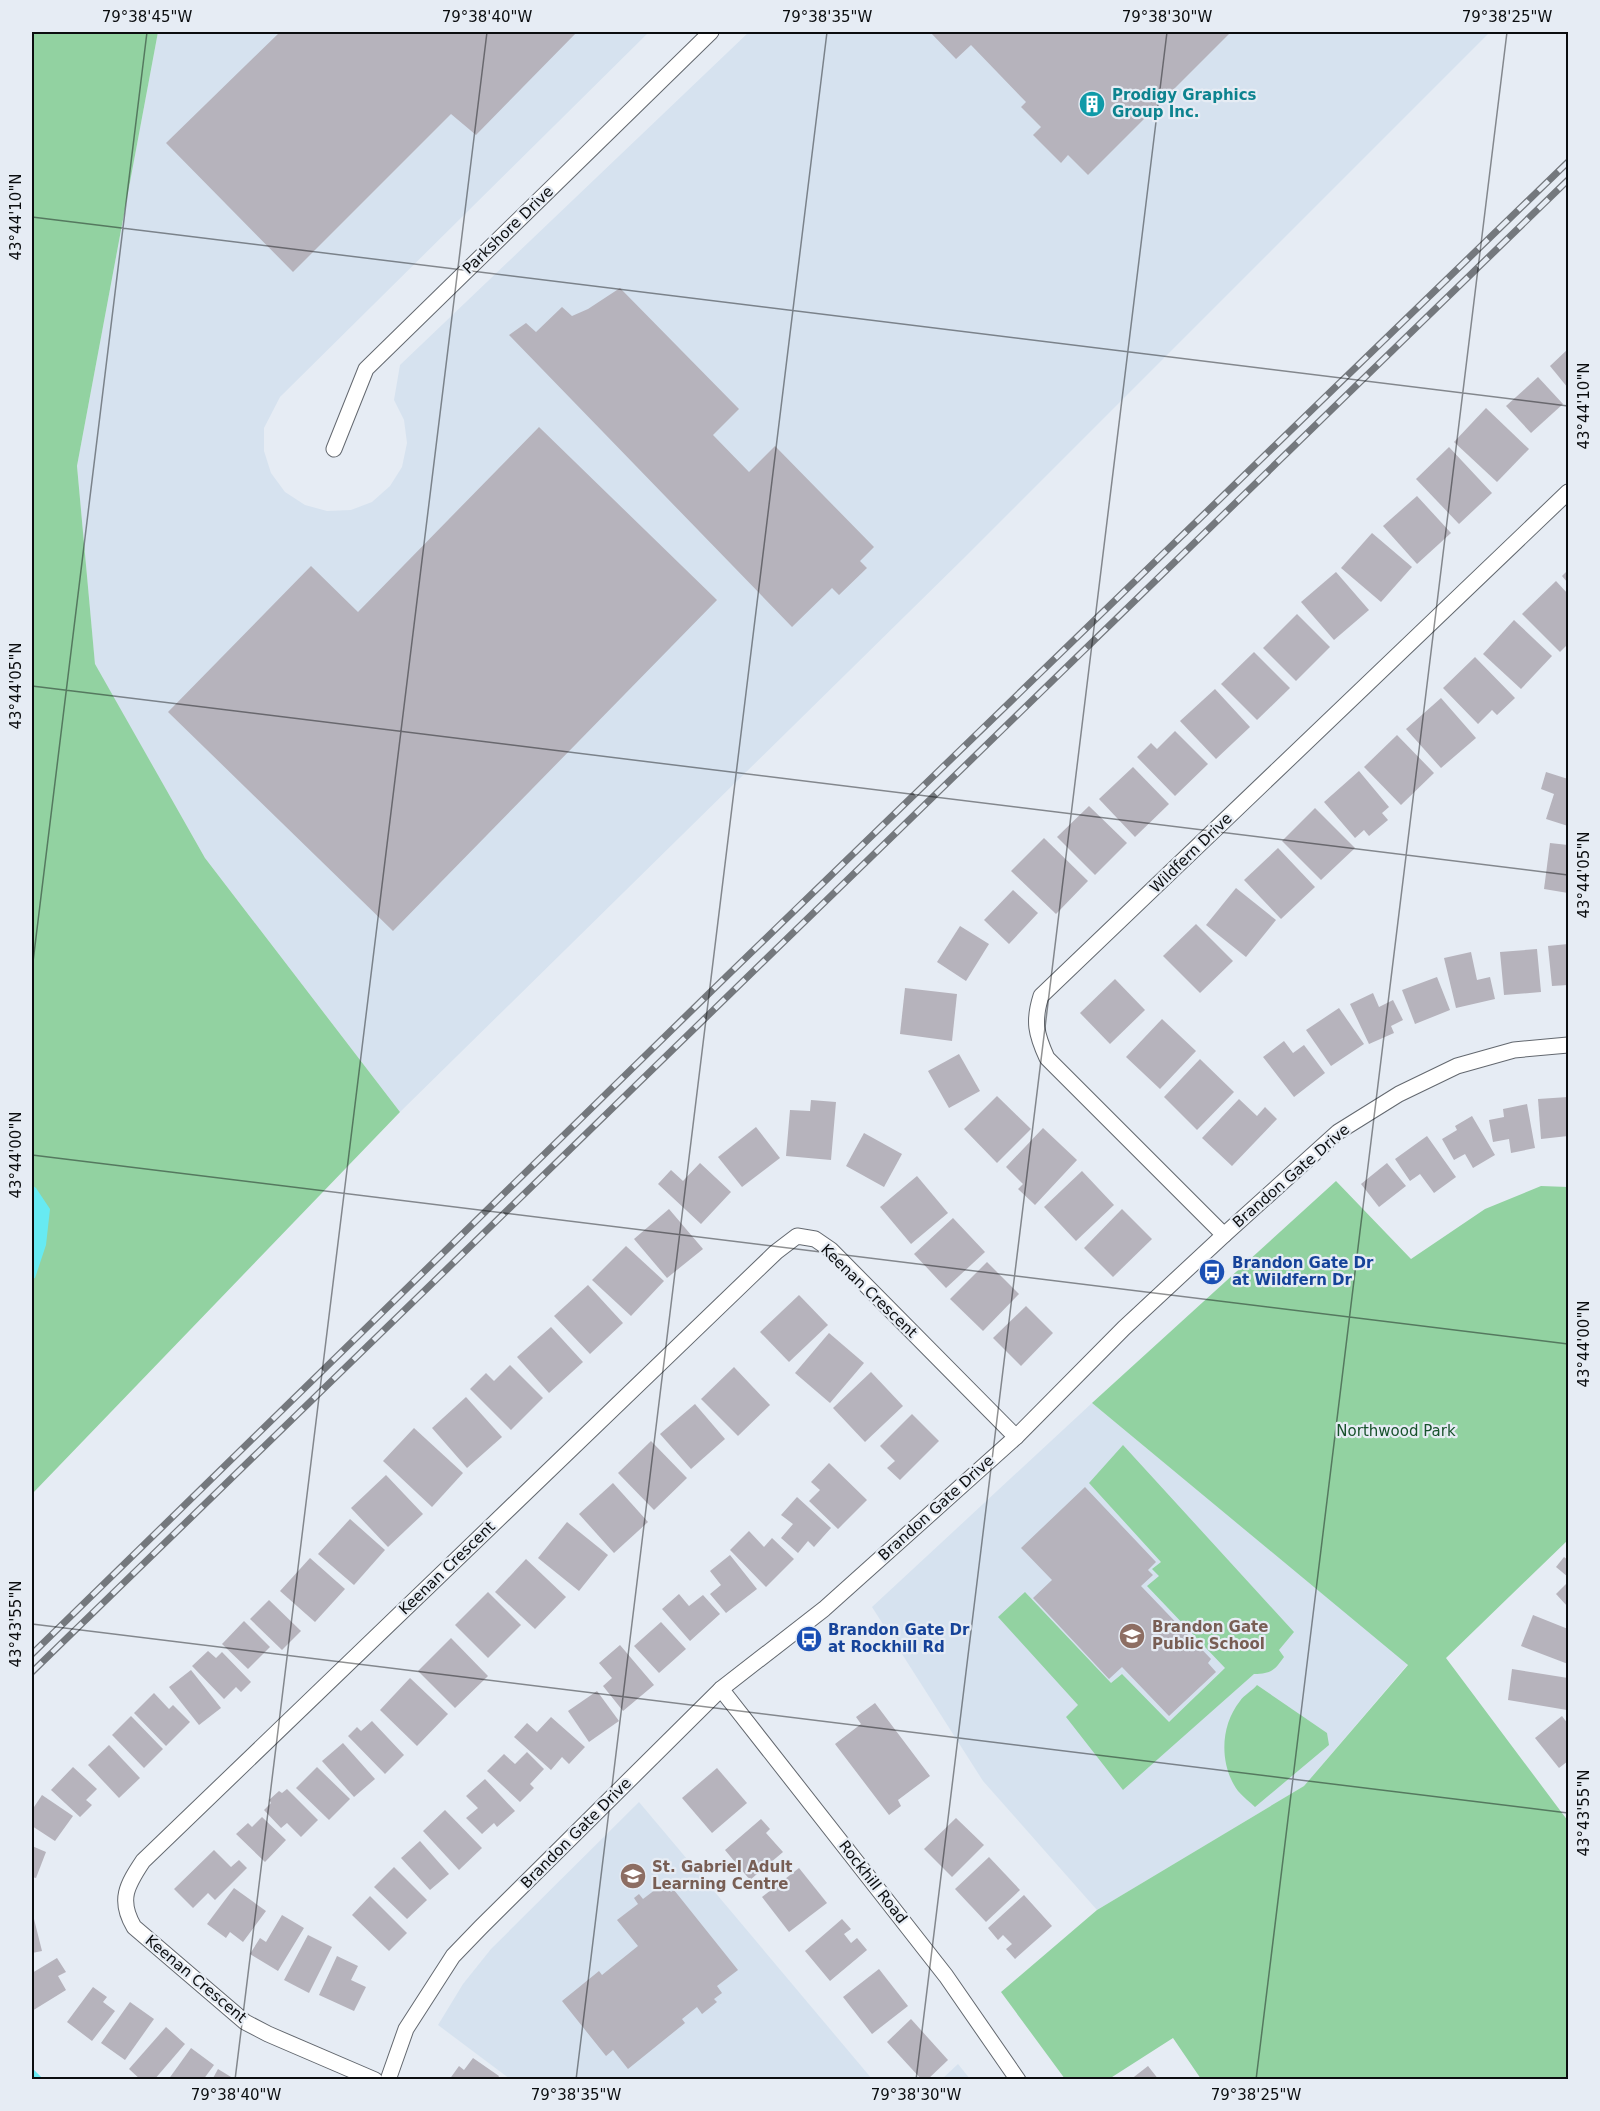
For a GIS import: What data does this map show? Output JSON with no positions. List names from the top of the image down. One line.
{"streets":{"street":["Parkshore Drive","Wildfern Drive","Brandon Gate Drive","Keenan Crescent","Rockhill Road"]},"crossings":[["Wildfern Drive","Brandon Gate Drive"],["Brandon Gate Drive","Keenan Crescent"],["Brandon Gate Drive","Rockhill Road"]],"parks":["Northwood Park"],"places":{"building":["Prodigy Graphics Group Inc."],"bus stop":["Brandon Gate Dr at Wildfern Dr","Brandon Gate Dr at Rockhill Rd"],"school or university":["Brandon Gate Public School","St. Gabriel Adult Learning Centre"]},"coordinates":["79°38'45\"W","79°38'40\"W","79°38'35\"W","79°38'30\"W","79°38'25\"W","43°44'10\"N","43°44'05\"N","43°44'00\"N","43°43'55\"N"]}
